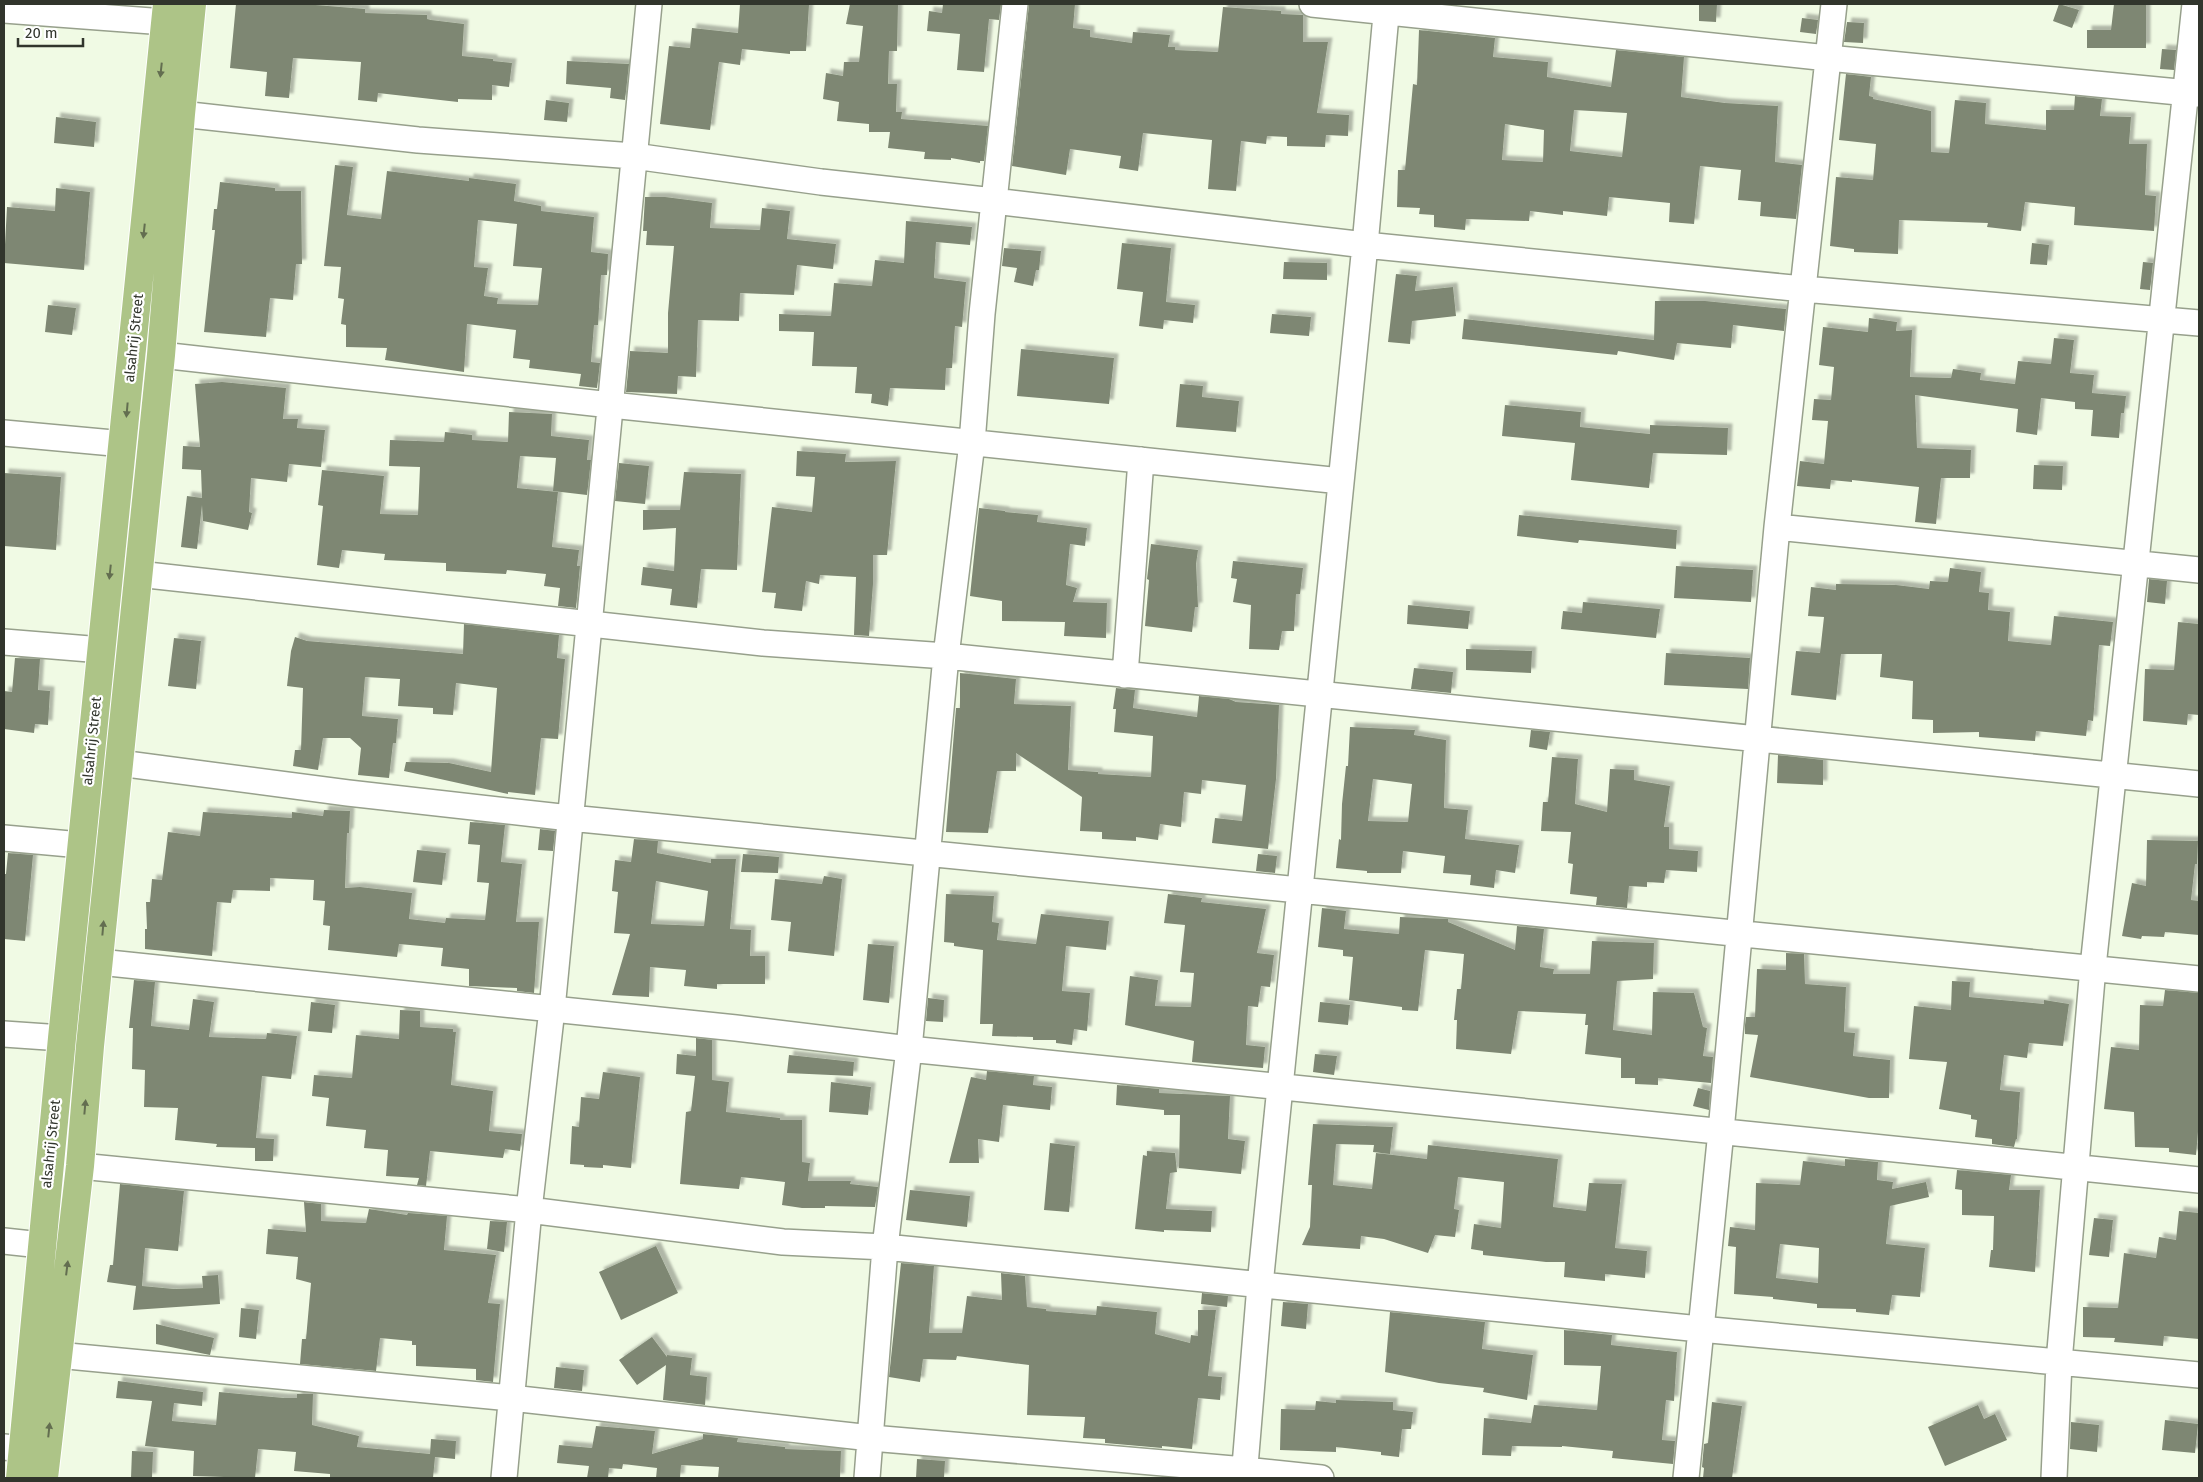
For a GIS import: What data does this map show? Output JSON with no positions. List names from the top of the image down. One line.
{"streets":{"main road":["alsahrij Street"]},"scale_bar":"20 m"}
